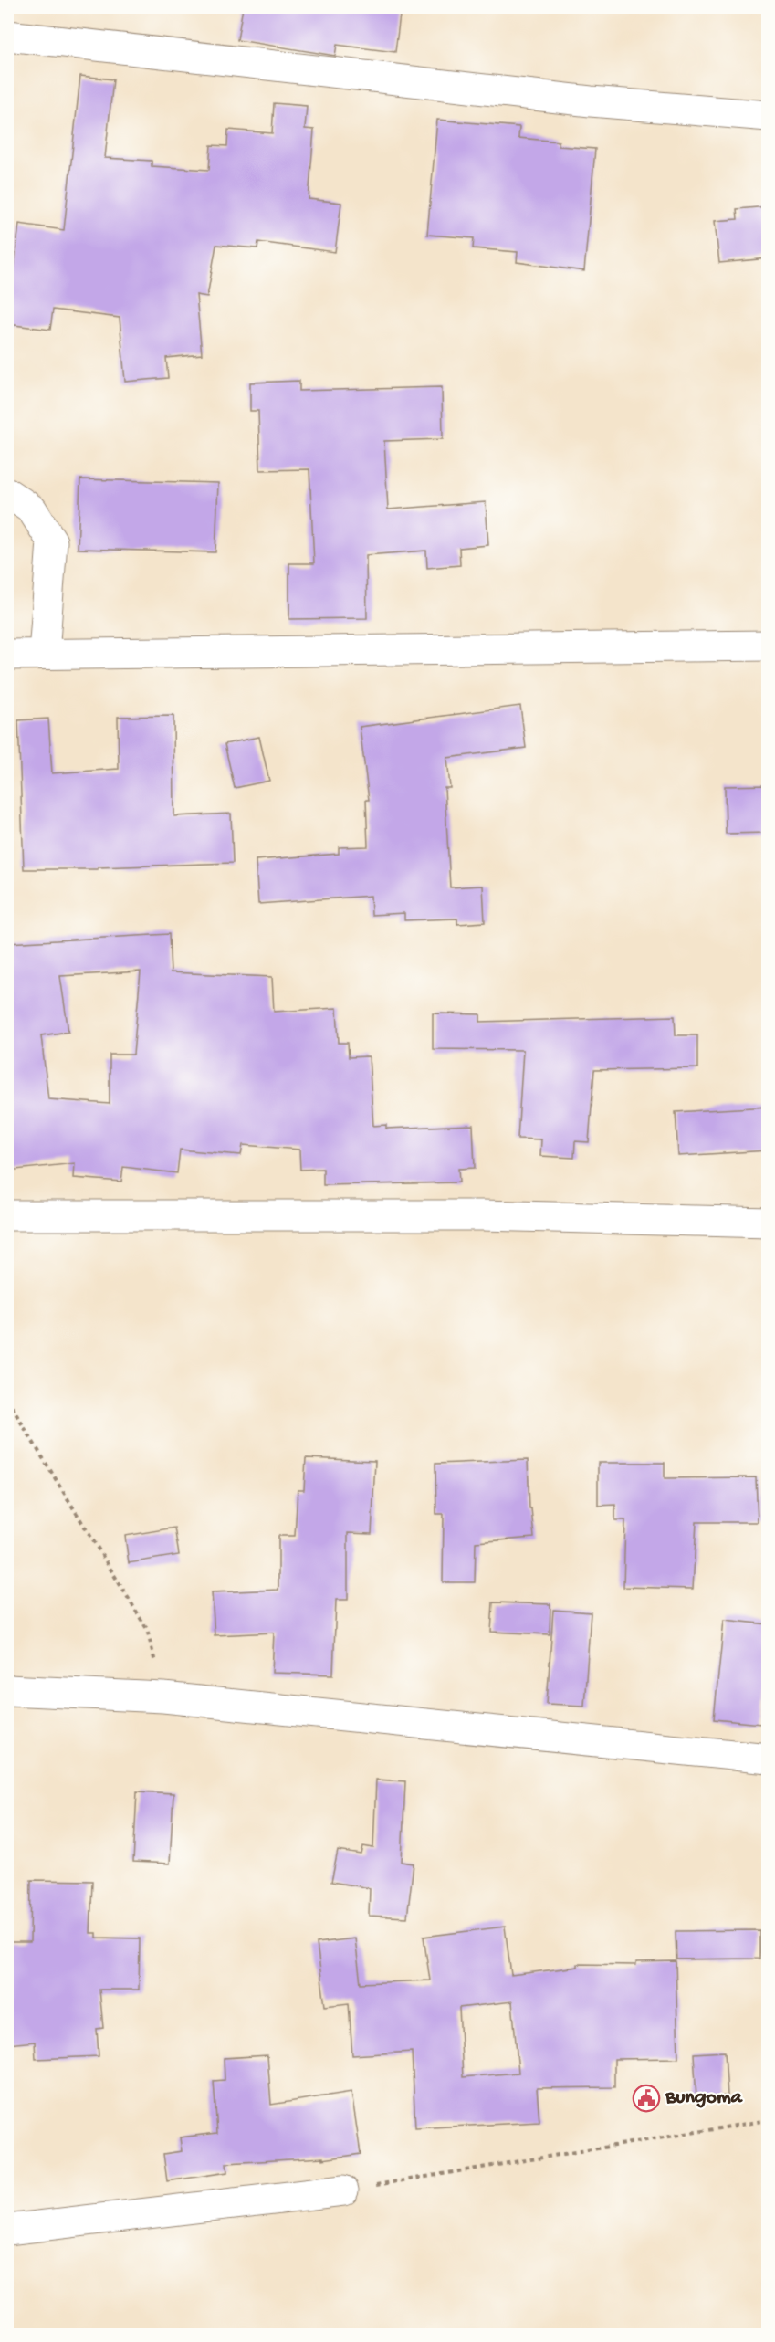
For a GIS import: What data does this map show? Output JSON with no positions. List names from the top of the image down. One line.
{"places":{"public building":["Bungoma"]}}
